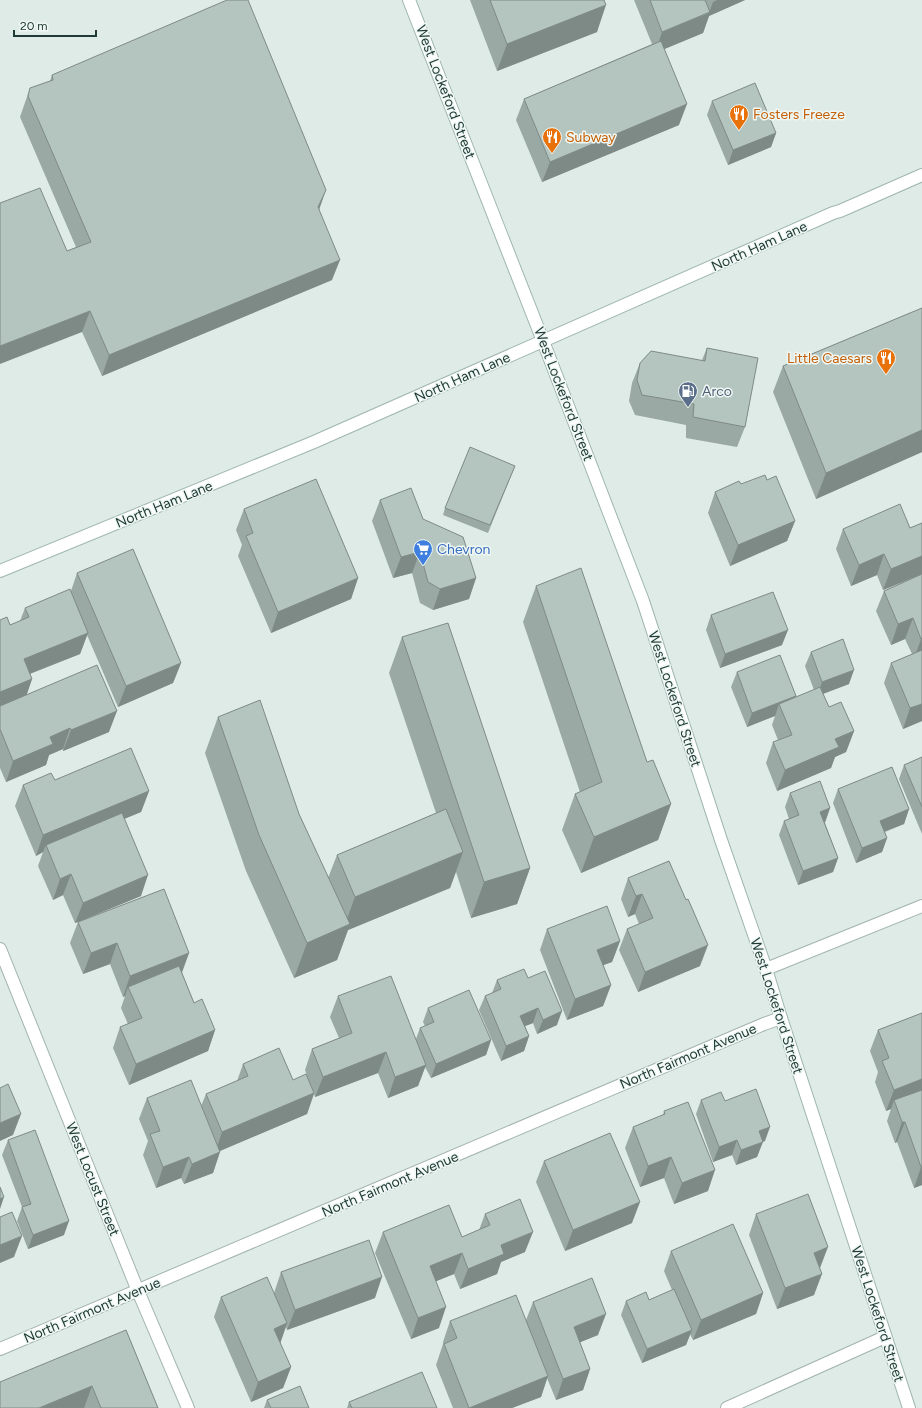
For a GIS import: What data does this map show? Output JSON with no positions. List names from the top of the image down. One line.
{"streets":{"street":["West Lockeford Street","North Ham Lane","North Fairmont Avenue","West Locust Street"]},"crossings":[["West Lockeford Street","North Ham Lane"],["West Lockeford Street","North Fairmont Avenue"],["North Fairmont Avenue","West Locust Street"]],"places":{"restaurant":["Fosters Freeze","Subway","Little Caesars"],"fuel station":["Arco"],"supermarket":["Chevron"]},"scale_bar":"20 m"}
